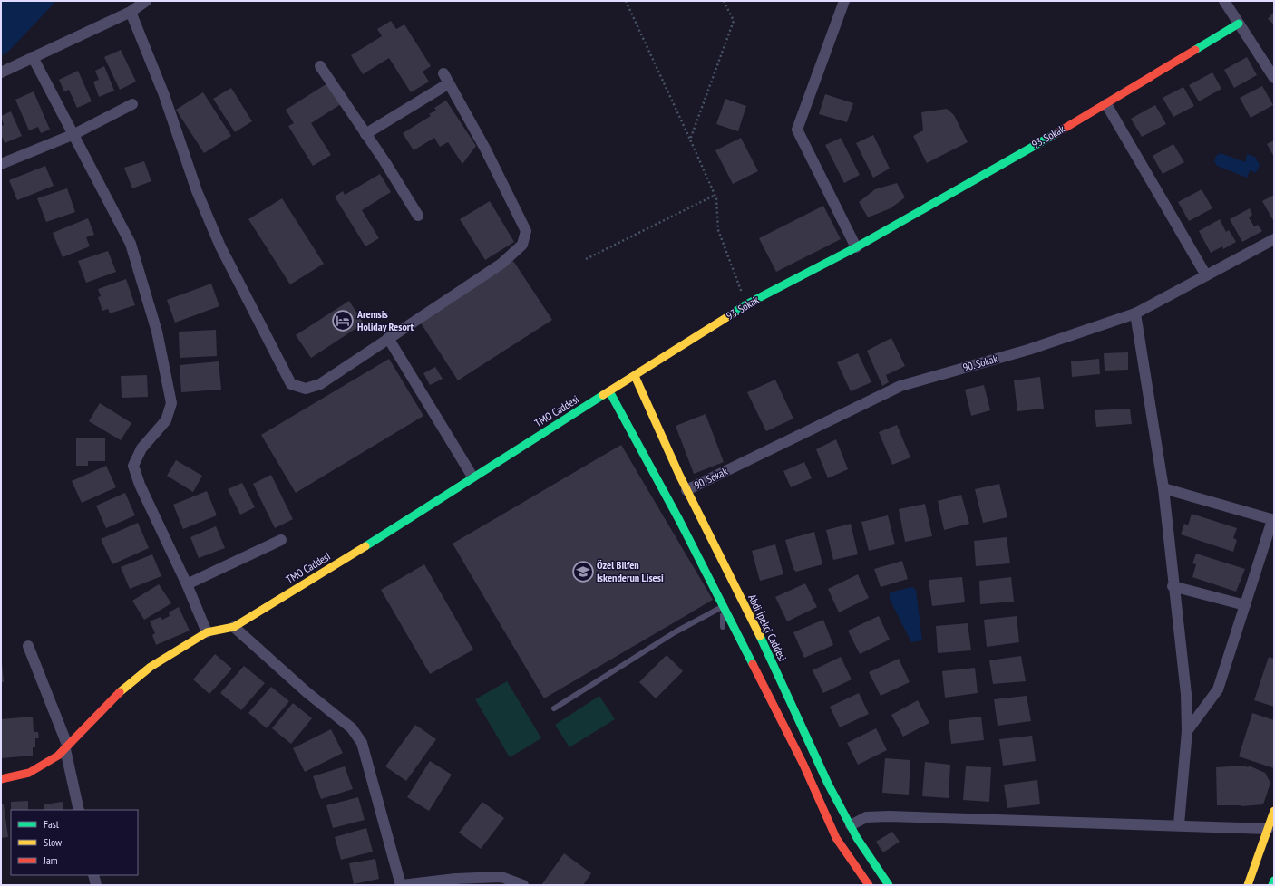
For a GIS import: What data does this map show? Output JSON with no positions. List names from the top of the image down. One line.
{"streets":{"street":["93. Sokak","90. Sokak","TMO Caddesi","Abdi İpekçi Caddesi"]},"crossings":[["93. Sokak","TMO Caddesi"],["93. Sokak","Abdi İpekçi Caddesi"],["90. Sokak","Abdi İpekçi Caddesi"],["TMO Caddesi","Abdi İpekçi Caddesi"]],"places":{"hotel":["Aremsis Holiday Resort"],"school or university":["Özel Bilfen İskenderun Lisesi"]},"legend":["Fast","Slow","Jam"]}
